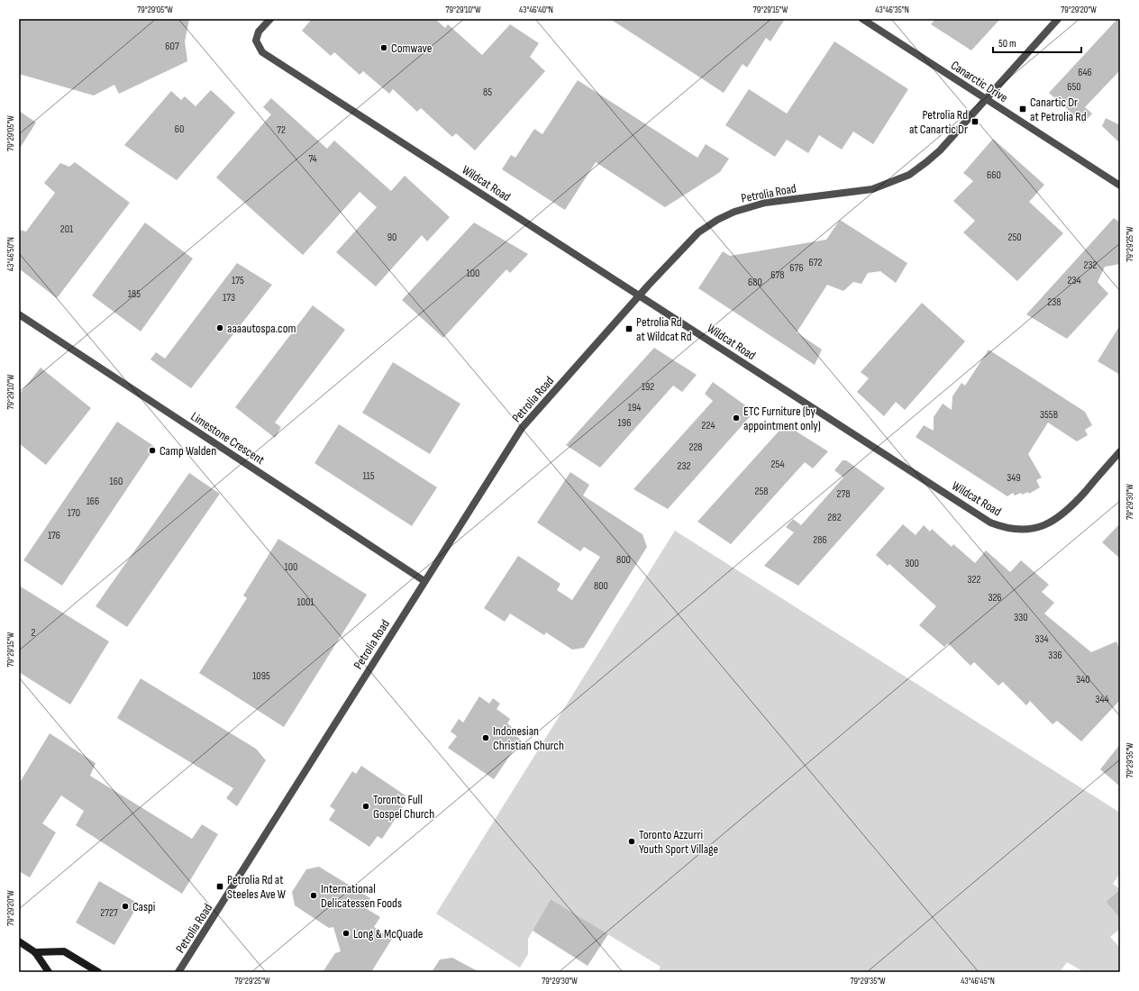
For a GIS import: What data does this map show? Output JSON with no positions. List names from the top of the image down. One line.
{"streets":{"street":["Canarctic Drive","Wildcat Road","Petrolia Road","Limestone Crescent"]},"crossings":[["Canarctic Drive","Petrolia Road"],["Wildcat Road","Petrolia Road"],["Petrolia Road","Limestone Crescent"]],"places":{"other":["Comwave","aaaautospa.com","ETC Furniture (by appointment only)","Camp Walden","Indonesian Christian Church","Toronto Full Gospel Church","Toronto Azzurri Youth Sport Village","International Delicatessen Foods","Caspi","Long & McQuade"],"transit":["Canartic Dr at Petrolia Rd","Petrolia Rd at Canartic Dr","Petrolia Rd at Wildcat Rd","Petrolia Rd at Steeles Ave W"]},"house_numbers":["607","646","650","85","60","72","74","660","201","90","250","672","232","676","100","678","175","234","680","185","173","238","192","194","355B","196","224","228","254","232","115","349","160","258","278","166","170","282","176","286","800","300","100","322","800","326","1001","330","2","334","336","1095","340","344","2727"],"scale_bar":"50 m","coordinates":["79°29'05\"W","79°29'10\"W","43°46'40\"N","79°29'15\"W","43°46'35\"N","79°29'20\"W","79°29'25\"W","43°46'50\"N","79°29'30\"W","79°29'35\"W","43°46'45\"N"]}
